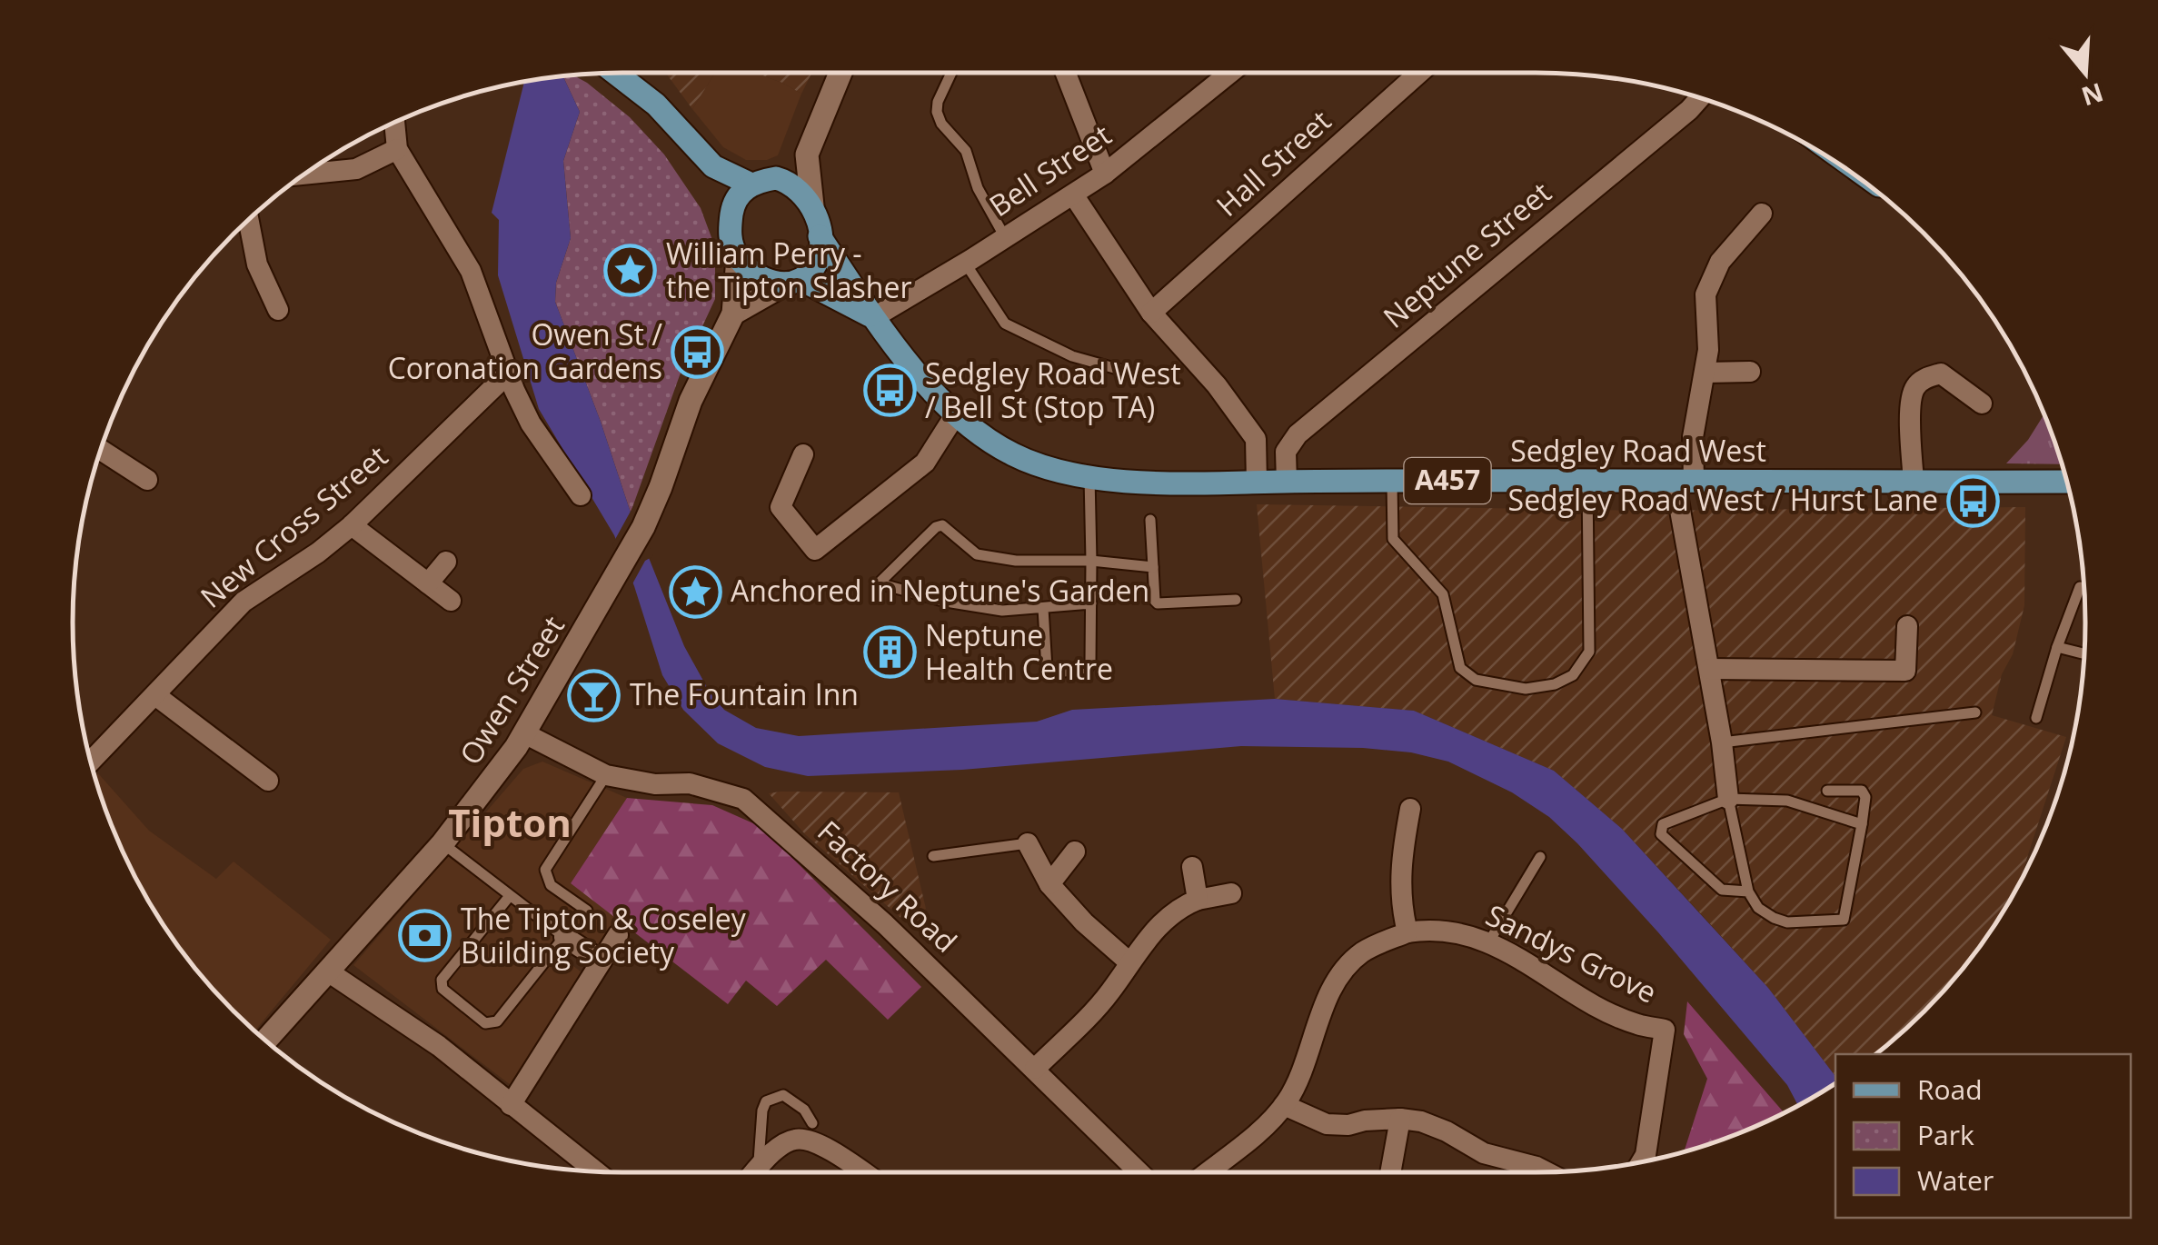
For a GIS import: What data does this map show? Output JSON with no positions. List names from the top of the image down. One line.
{"streets":{"main road":["Sedgley Road West","A457","Owen Street"],"street":["Hall Street","Bell Street","Neptune Street","New Cross Street","Factory Road","Sandys Grove"]},"crossings":[["Bell Street","Sedgley Road West"],["Neptune Street","Sedgley Road West"],["Sedgley Road West","A457"],["Owen Street","Factory Road"]],"districts":["Tipton"],"places":{"place":["William Perry - the Tipton Slasher","Anchored in Neptune's Garden"],"bus stop":["Owen St / Coronation Gardens","Sedgley Road West / Bell St (Stop TA)","Sedgley Road West / Hurst Lane"],"building":["Neptune Health Centre"],"bar":["The Fountain Inn"],"bank":["The Tipton & Coseley Building Society"]},"legend":["Road","Park","Water"],"north":"bottom"}
